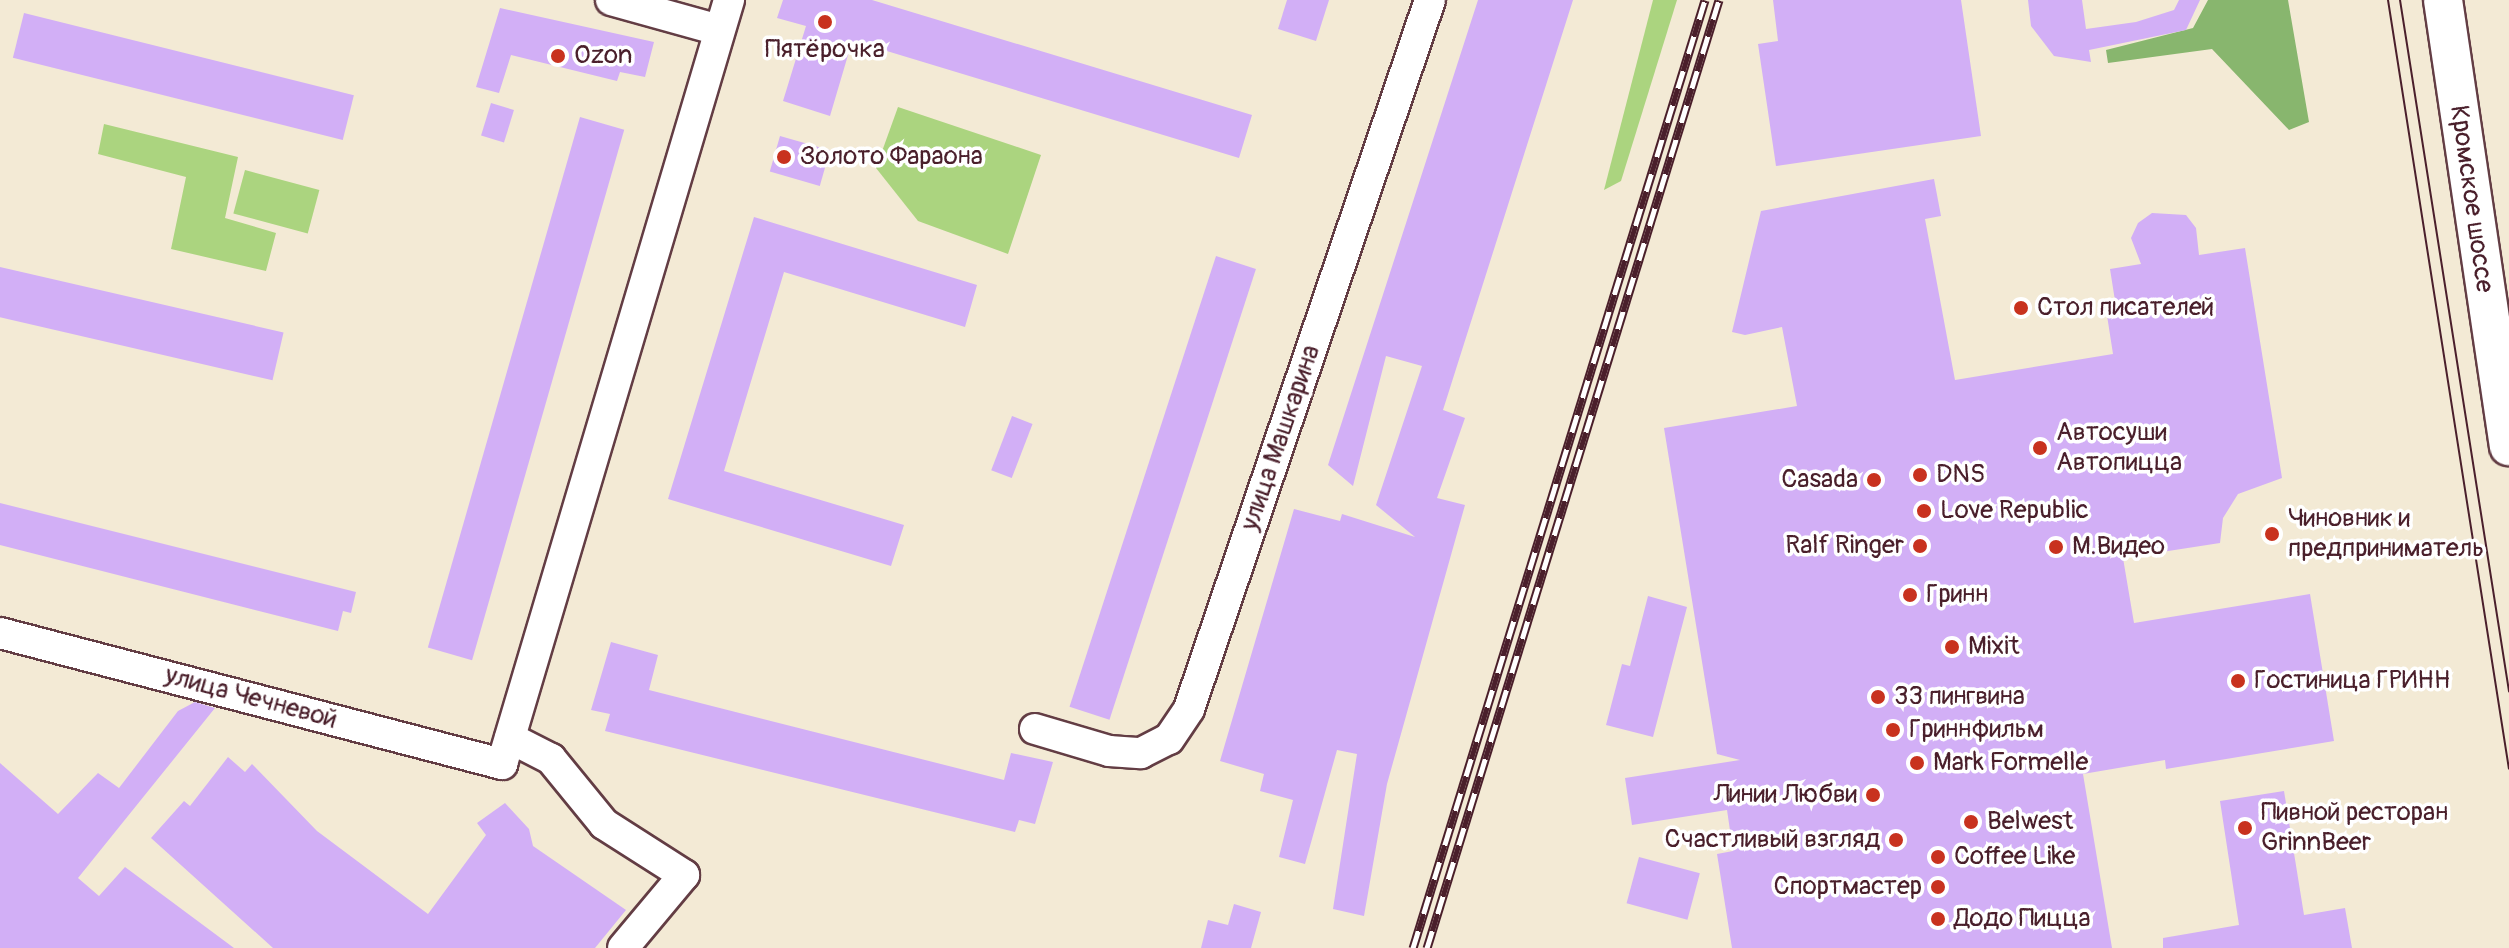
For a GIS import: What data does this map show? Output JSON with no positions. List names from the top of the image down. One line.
{"streets":{"main road":["Кромское шоссе"],"street":["улица Машкарина","улица Чечневой"]},"places":["Пятёрочка","Ozon","Золото Фараона","Стол писателей","Автосуши Автопицца","DNS","Casada","Love Republic","Чиновник и предприниматель","Ralf Ringer","М.Видео","Гринн","Mixit","Гостиница ГРИНН","33 пингвина","Гриннфильм","Mark Formelle","Линии Любви","Belwest","Пивной ресторан GrinnBeer","Счастливый взгляд","Coffee Like","Спортмастер","Додо Пицца"]}
